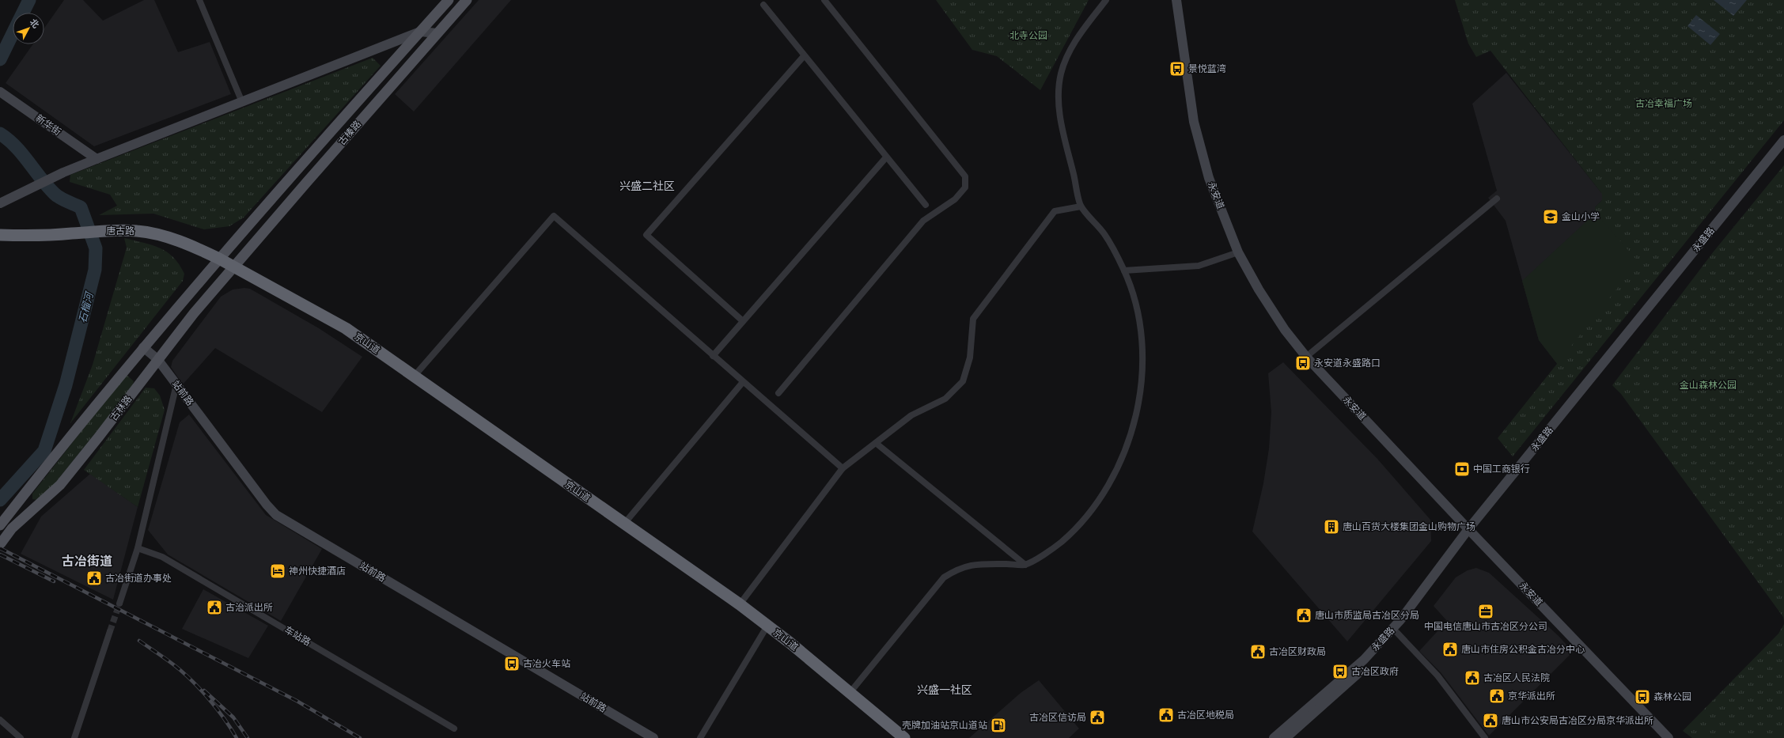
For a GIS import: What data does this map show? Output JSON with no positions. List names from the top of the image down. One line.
{"streets":{"highway":["唐古路","京山道"],"main road":["新华街","古榛路","永安道","永盛路","站前路","古林路"],"street":["车站路"]},"crossings":[["古榛路","唐古路"],["古榛路","京山道"],["古榛路","古林路"],["永安道","永盛路"],["唐古路","京山道"],["唐古路","古林路"],["京山道","古林路"],["站前路","古林路"]],"districts":["兴盛二社区","古冶街道","兴盛一社区"],"water":["石榴河"],"parks":["北寺公园","古冶幸福广场","金山森林公园"],"places":{"bus stop":["景悦蓝湾","永安道永盛路口","古冶火车站","古冶区政府","森林公园"],"school or university":["金山小学"],"bank":["中国工商银行"],"building":["唐山百货大楼集团金山购物广场"],"hotel":["神州快捷酒店"],"public building":["古冶街道办事处","古治派出所","唐山市质监局古冶区分局","唐山市住房公积金古冶分中心","古冶区财政局","古冶区人民法院","京华派出所","古冶区地税局","古冶区信访局","唐山市公安局古冶区分局京华派出所"],"office":["中国电信唐山市古冶区分公司"],"fuel station":["壳牌加油站京山道站"]},"north":"top right"}
